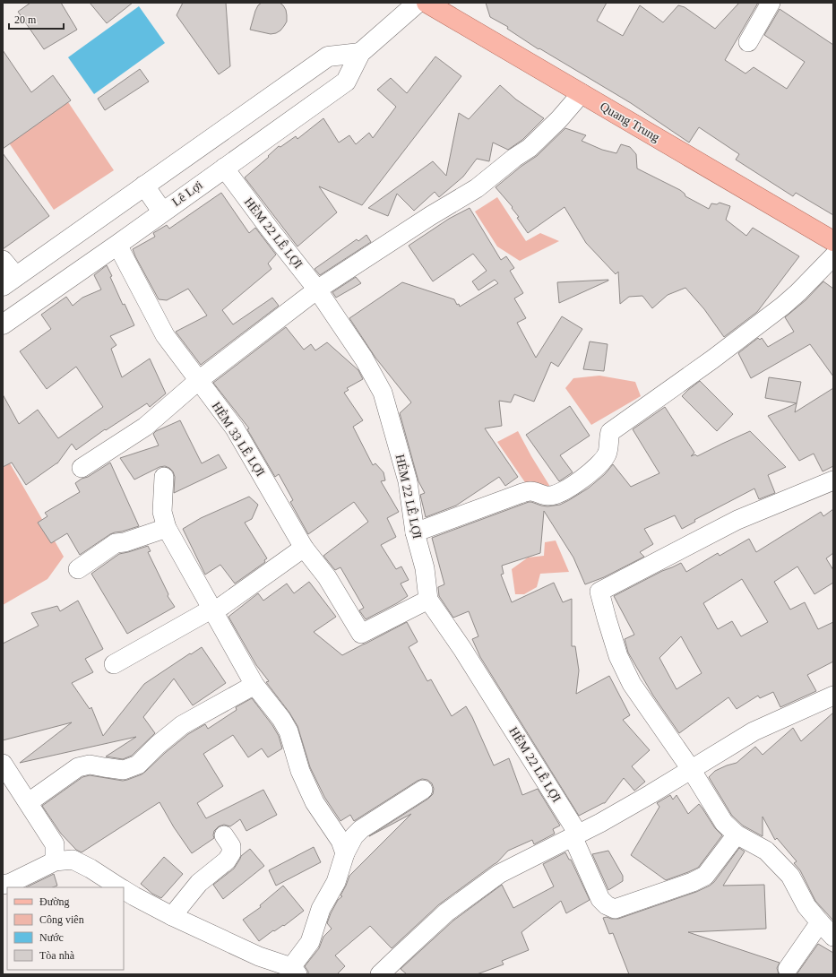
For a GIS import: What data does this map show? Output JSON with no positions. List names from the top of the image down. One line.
{"streets":{"main road":["Quang Trung","Lê Lợi"],"street":["HẺM 22 LÊ LỢI","HẺM 33 LÊ LỢI"]},"crossings":[["Lê Lợi","HẺM 22 LÊ LỢI"],["Lê Lợi","HẺM 33 LÊ LỢI"],["HẺM 22 LÊ LỢI","HẺM 33 LÊ LỢI"]],"legend":["Đường","Công viên","Nước","Tòa nhà"],"scale_bar":"20 m"}
